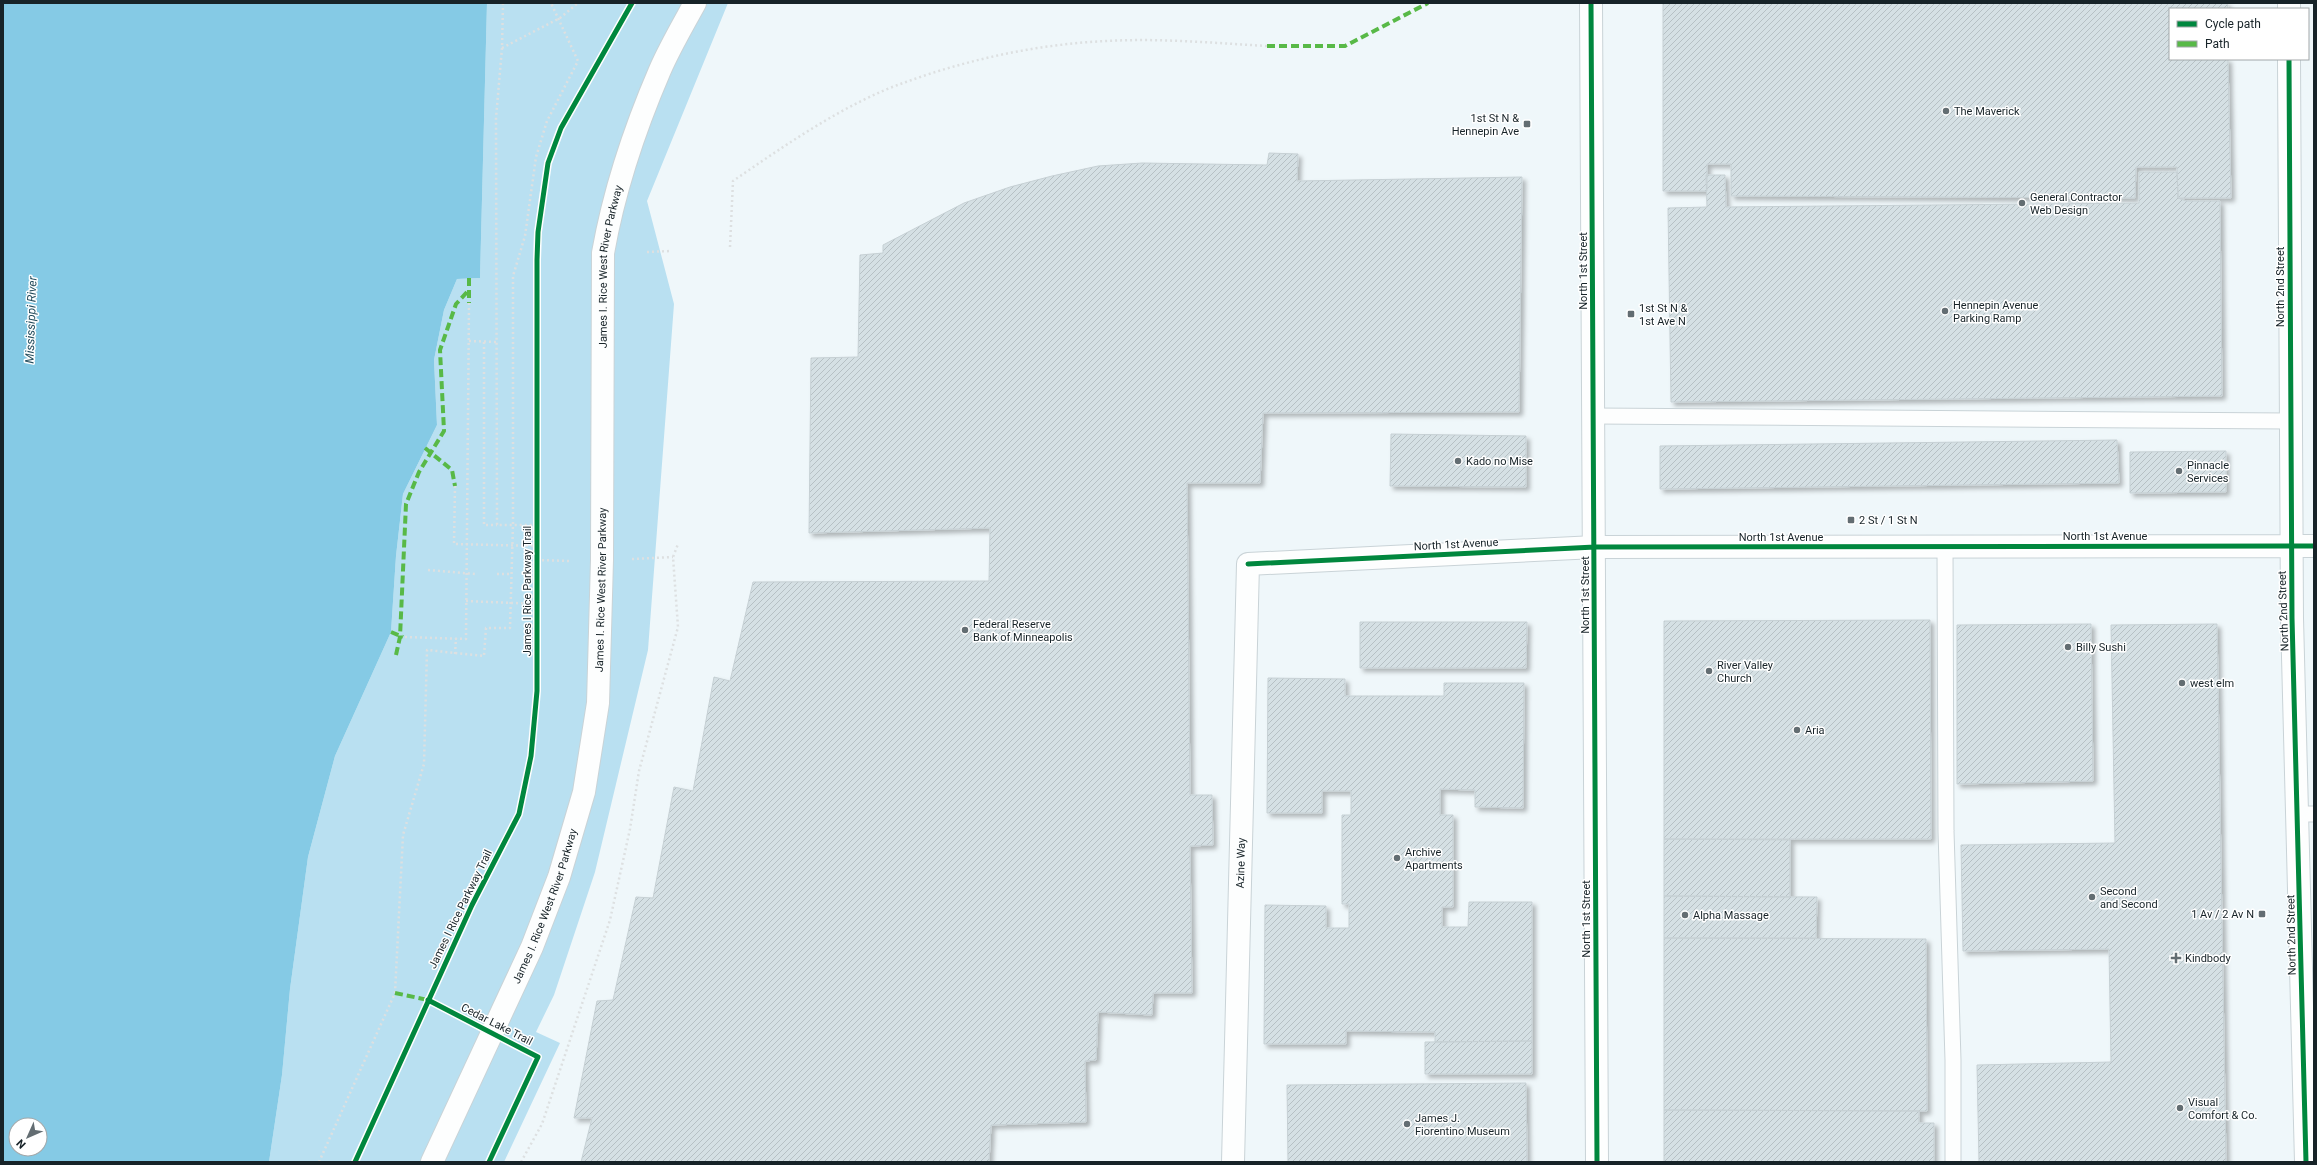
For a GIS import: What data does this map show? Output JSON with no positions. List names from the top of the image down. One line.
{"streets":{"street":["James I. Rice West River Parkway","North 1st Street","North 2nd Street","North 1st Avenue","Azine Way"],"cycle path":["James I Rice Parkway Trail","Cedar Lake Trail"]},"crossings":[["North 1st Street","North 1st Avenue"],["North 2nd Street","North 1st Avenue"],["North 1st Avenue","Azine Way"]],"water":["Mississippi River"],"places":{"other":["The Maverick","General Contractor Web Design","Hennepin Avenue Parking Ramp","Kado no Mise","Pinnacle Services","Federal Reserve Bank of Minneapolis","Billy Sushi","River Valley Church","west elm","Aria","Archive Apartments","Second and Second","Alpha Massage","Visual Comfort & Co.","James J. Fiorentino Museum"],"transit":["1st St N & Hennepin Ave","1st St N & 1st Ave N","2 St / 1 St N","1 Av / 2 Av N"],"health":["Kindbody"]},"legend":["Cycle path","Path"],"north":"bottom left"}
